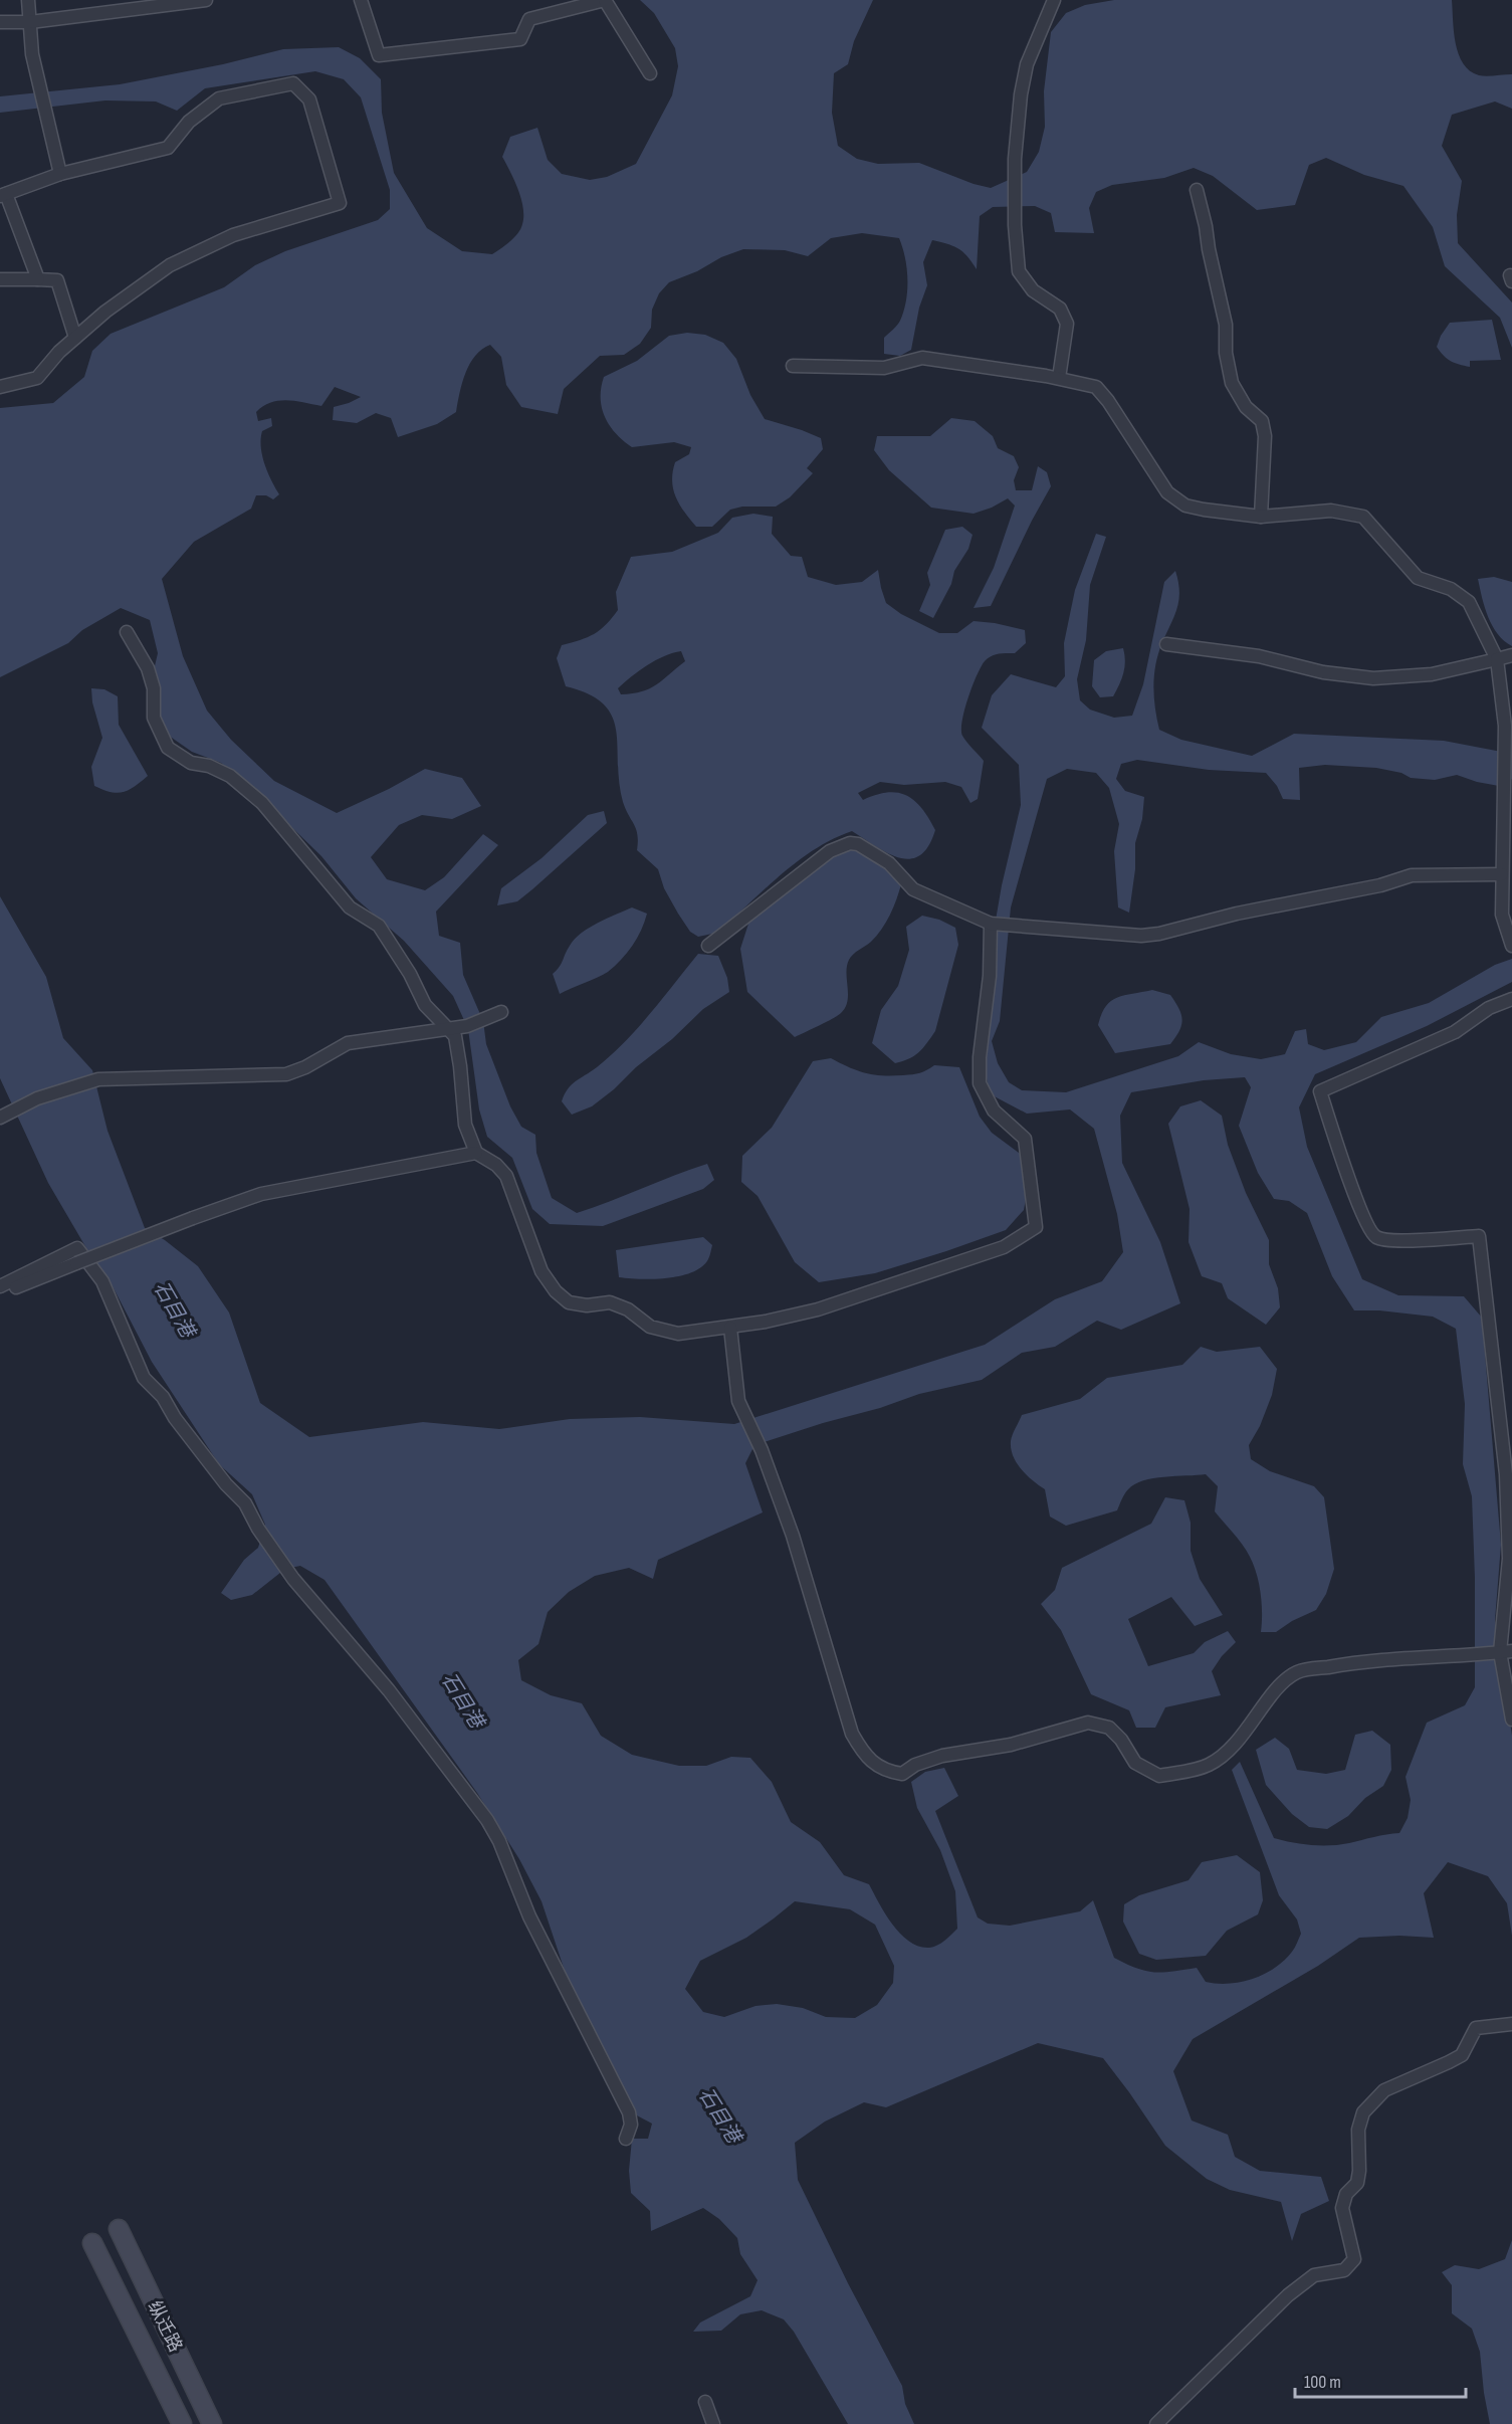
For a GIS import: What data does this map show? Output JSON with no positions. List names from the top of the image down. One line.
{"streets":{"street":["纵迁路"]},"water":["石目港"],"scale_bar":"100 m"}
